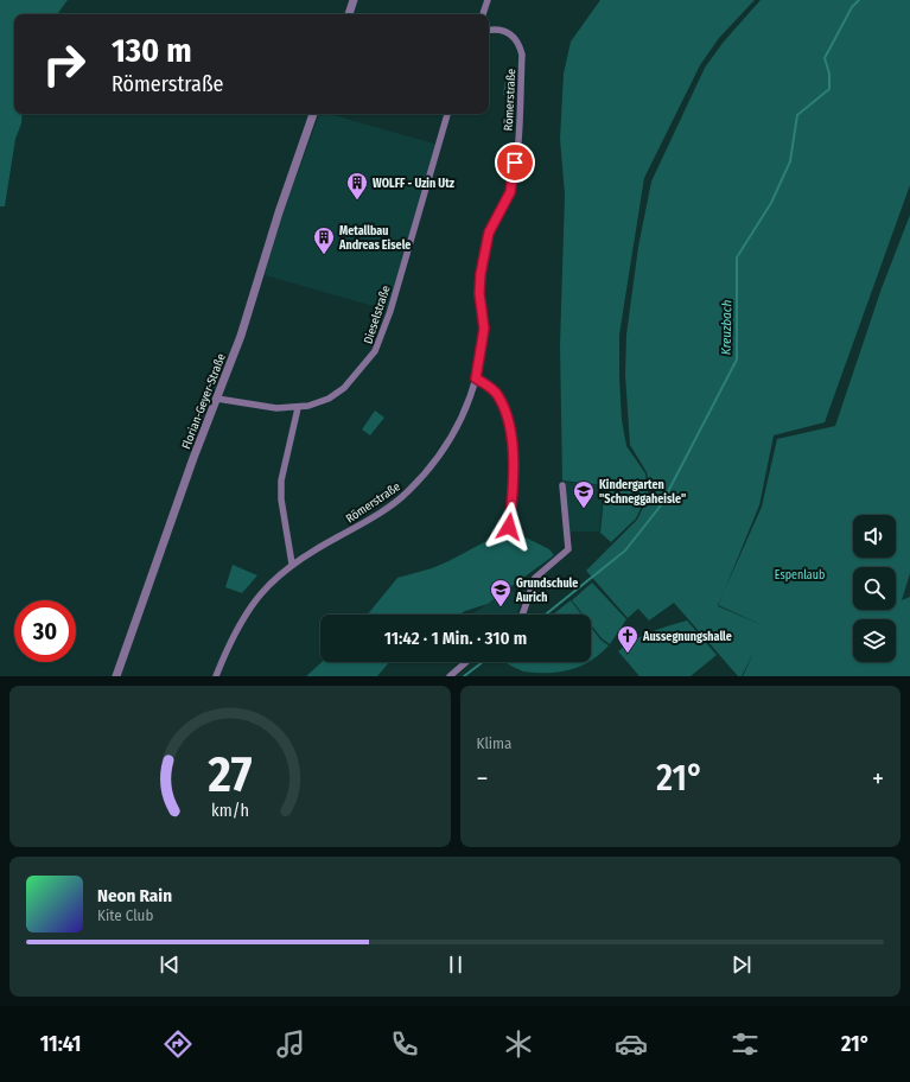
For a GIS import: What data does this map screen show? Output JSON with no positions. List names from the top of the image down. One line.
{"streets":{"street":["Römerstraße","Dieselstraße","Florian-Geyer-Straße"]},"crossings":[["Dieselstraße","Florian-Geyer-Straße"]],"water":["Kreuzbach"],"parks":["Espenlaub"],"places":{"building":["WOLFF - Uzin Utz","Metallbau Andreas Eisele"],"school or university":["Kindergarten \"Schneggaheisle\"","Grundschule Aurich"],"church":["Aussegnungshalle"]},"page":{"turn":["130 m","Römerstraße"],"limit":"30","trip":"11:42 · 1 Min. · 310 m","tile":"Klima","heat":["−","21°","+"],"song":["Neon Rain","Kite Club"],"tabs":["11:41","21°"],"gauge":["27","km/h"]}}
